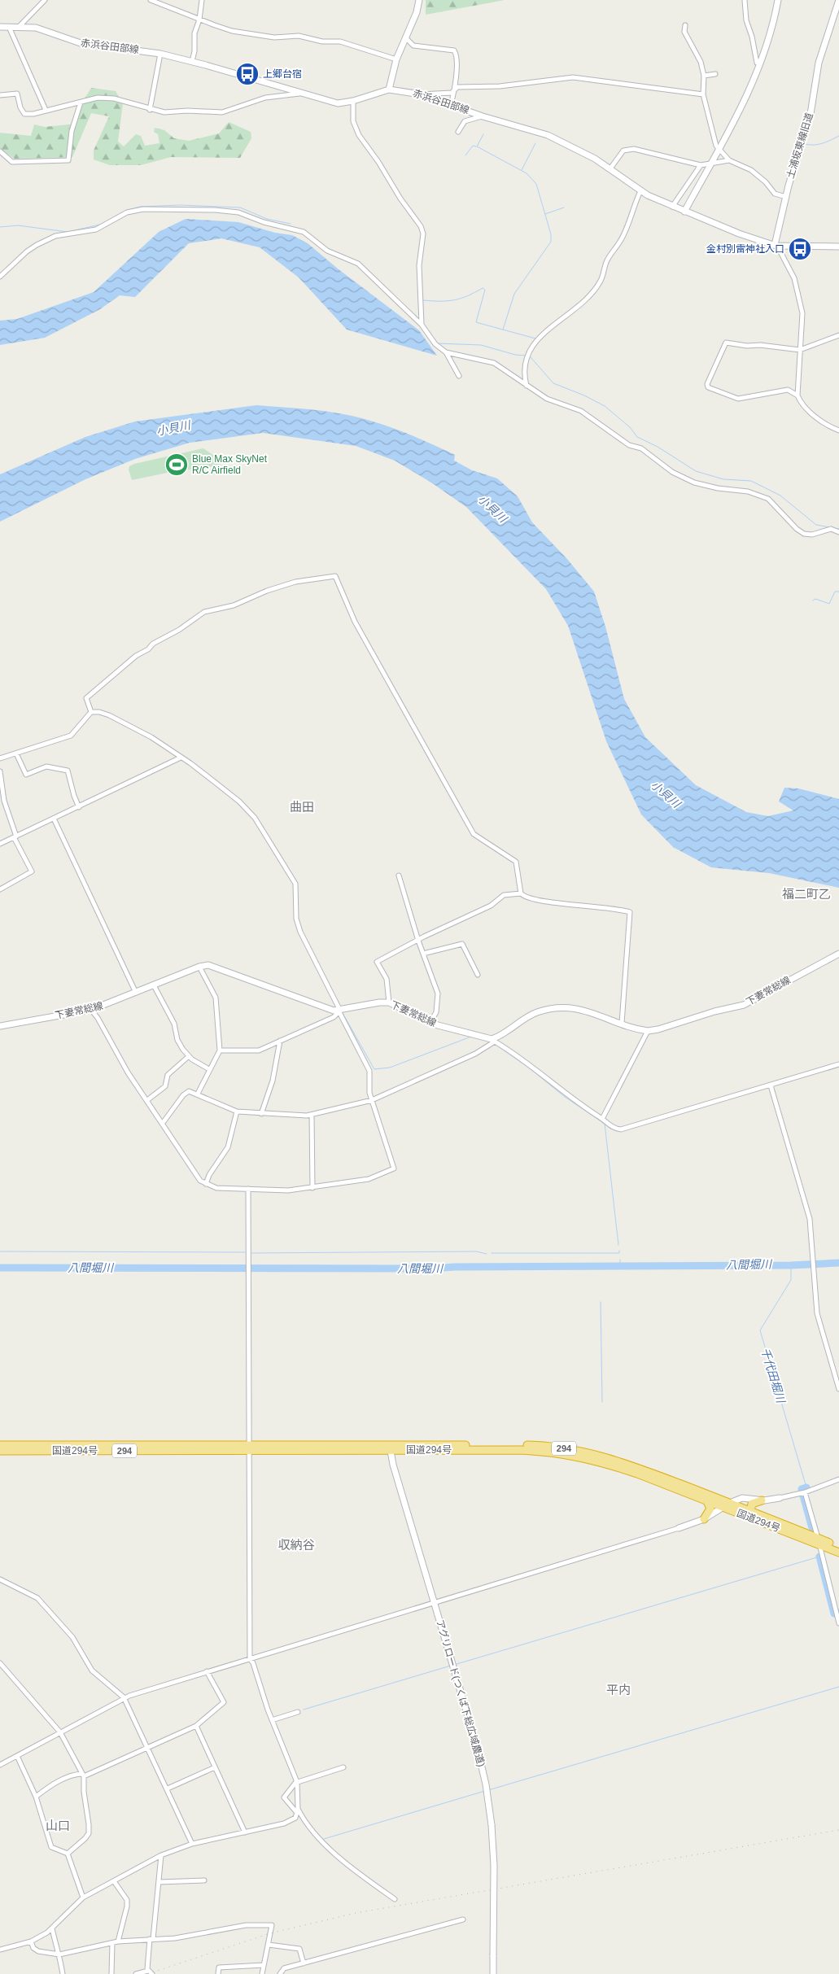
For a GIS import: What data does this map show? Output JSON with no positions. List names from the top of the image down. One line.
{"streets":{"highway":["294","国道294号"],"main road":["赤浜谷田部線","土浦坂東線旧道","下妻常総線","アグリロード(つくば下総広域農道)"]},"crossings":[["赤浜谷田部線","土浦坂東線旧道"],["国道294号","アグリロード(つくば下総広域農道)"]],"districts":["曲田","福二町乙","収納谷","平内","山口"],"water":["小貝川","八間堀川","千代田堀川"],"places":{"bus stop":["上郷台宿","金村別雷神社入口"],"sports":["Blue Max SkyNet R/C Airfield"]}}
